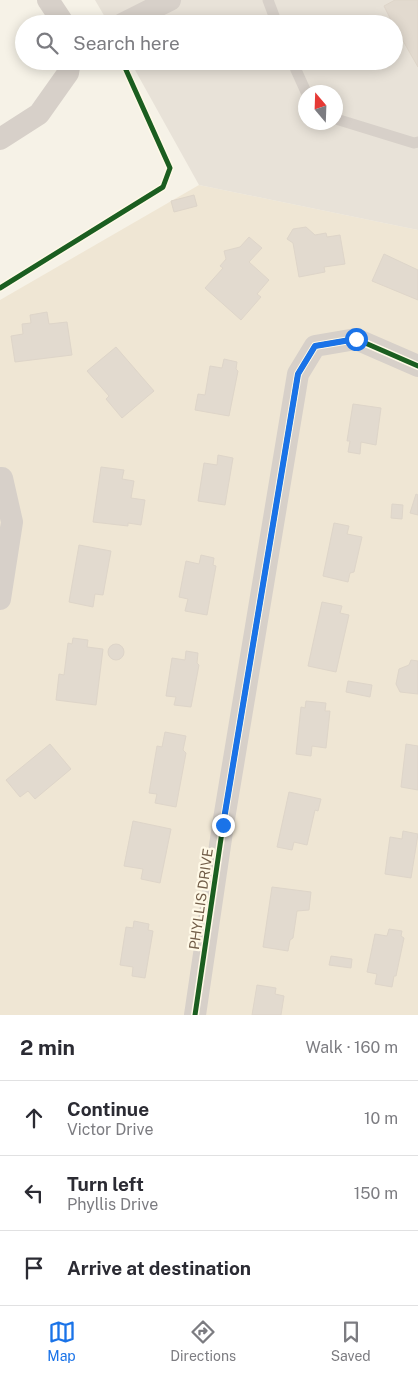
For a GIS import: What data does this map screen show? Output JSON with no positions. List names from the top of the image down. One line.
{"streets":{"street":["PHYLLIS DRIVE"]},"north":"top","page":{"search":"Search here","heading":["2 min","Walk · 160 m"],"list":[["Continue","Victor Drive","10 m"],["Turn left","Phyllis Drive","150 m"],"Arrive at destination"],"nav":["Map","Directions","Saved"]}}
